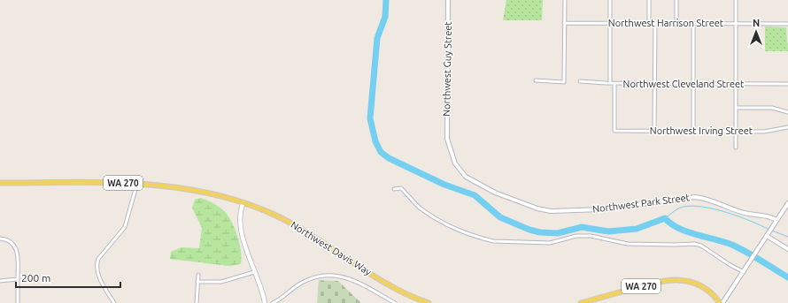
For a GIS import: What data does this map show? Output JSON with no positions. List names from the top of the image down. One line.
{"streets":{"main road":["WA 270","Northwest Davis Way"],"street":["Northwest Harrison Street","Northwest Guy Street","Northwest Cleveland Street","Northwest Irving Street","Northwest Park Street"]},"crossings":[["Northwest Guy Street","Northwest Park Street"],["Northwest Cleveland Street","Northwest Irving Street"]],"scale_bar":"200 m","north":"top"}
